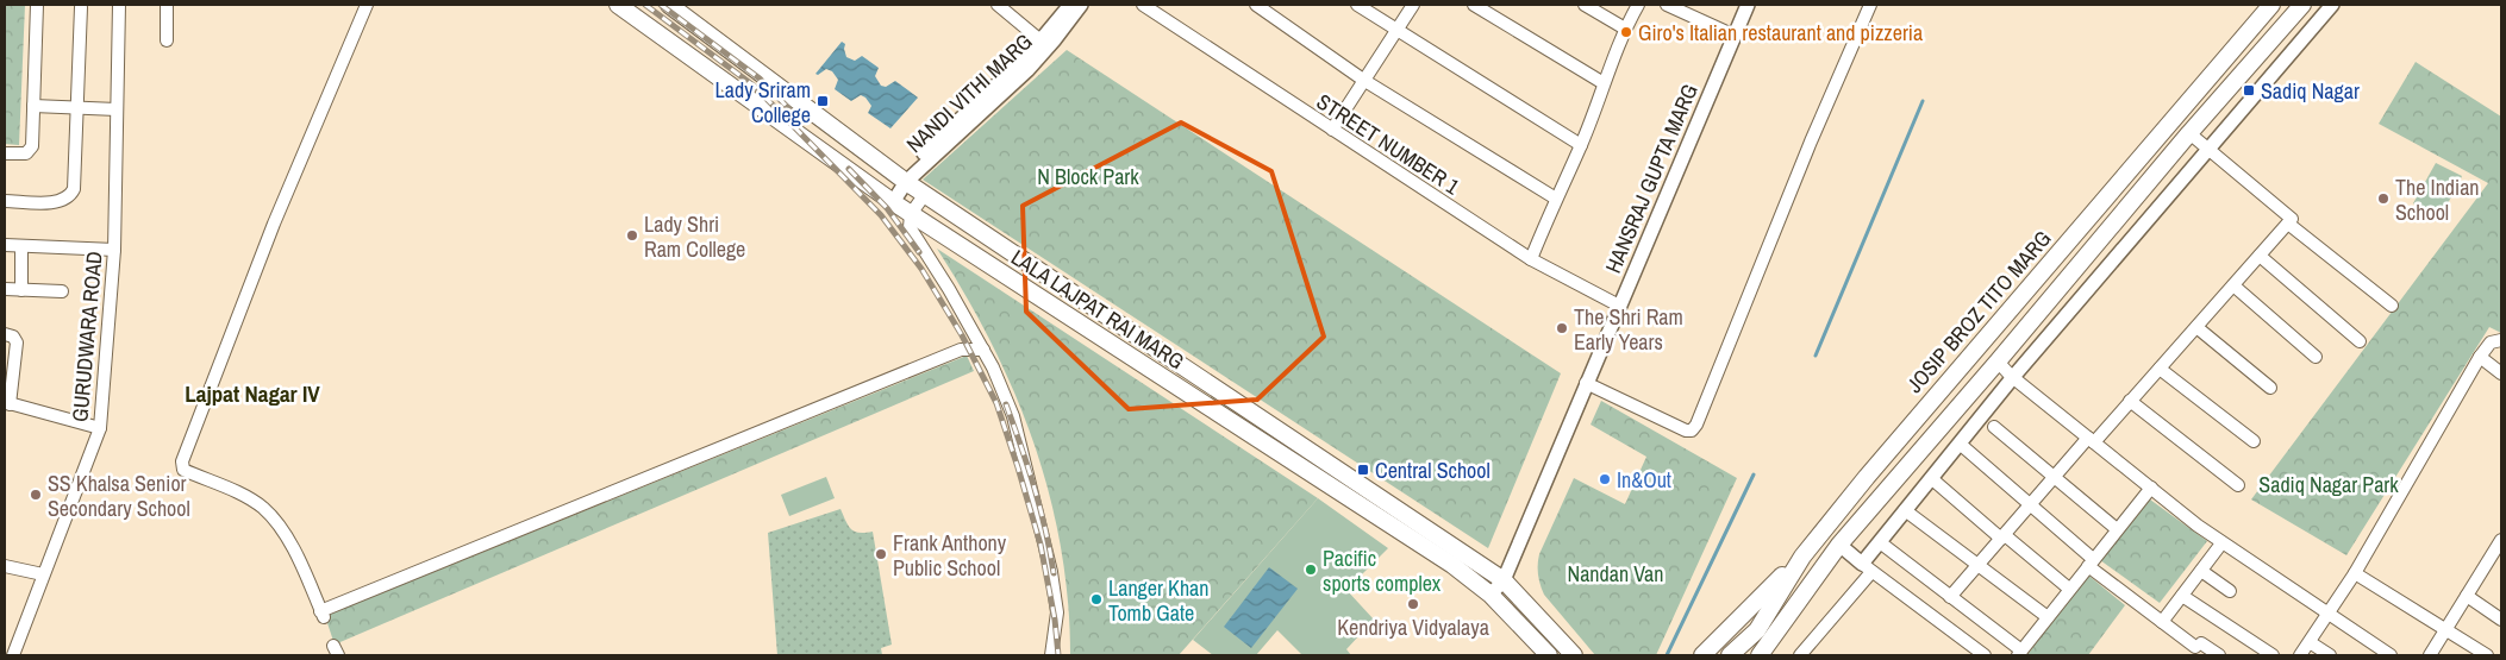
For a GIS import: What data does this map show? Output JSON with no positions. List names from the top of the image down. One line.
{"streets":{"main road":["LALA LAJPAT RAI MARG","JOSIP BROZ TITO MARG"],"street":["NANDI VITHI MARG","STREET NUMBER 1","HANSRAJ GUPTA MARG","GURUDWARA ROAD"]},"crossings":[["NANDI VITHI MARG","LALA LAJPAT RAI MARG"],["STREET NUMBER 1","HANSRAJ GUPTA MARG"],["HANSRAJ GUPTA MARG","LALA LAJPAT RAI MARG"]],"districts":["Lajpat Nagar IV"],"parks":["N Block Park","Sadiq Nagar Park","Nandan Van"],"places":{"other":["Giro's Italian restaurant and pizzeria","The Indian School","Lady Shri Ram College","The Shri Ram Early Years","In&Out","SS Khalsa Senior Secondary School","Frank Anthony Public School","Pacific sports complex","Langer Khan Tomb Gate","Kendriya Vidyalaya"],"transit":["Sadiq Nagar","Lady Sriram College","Central School"]}}
